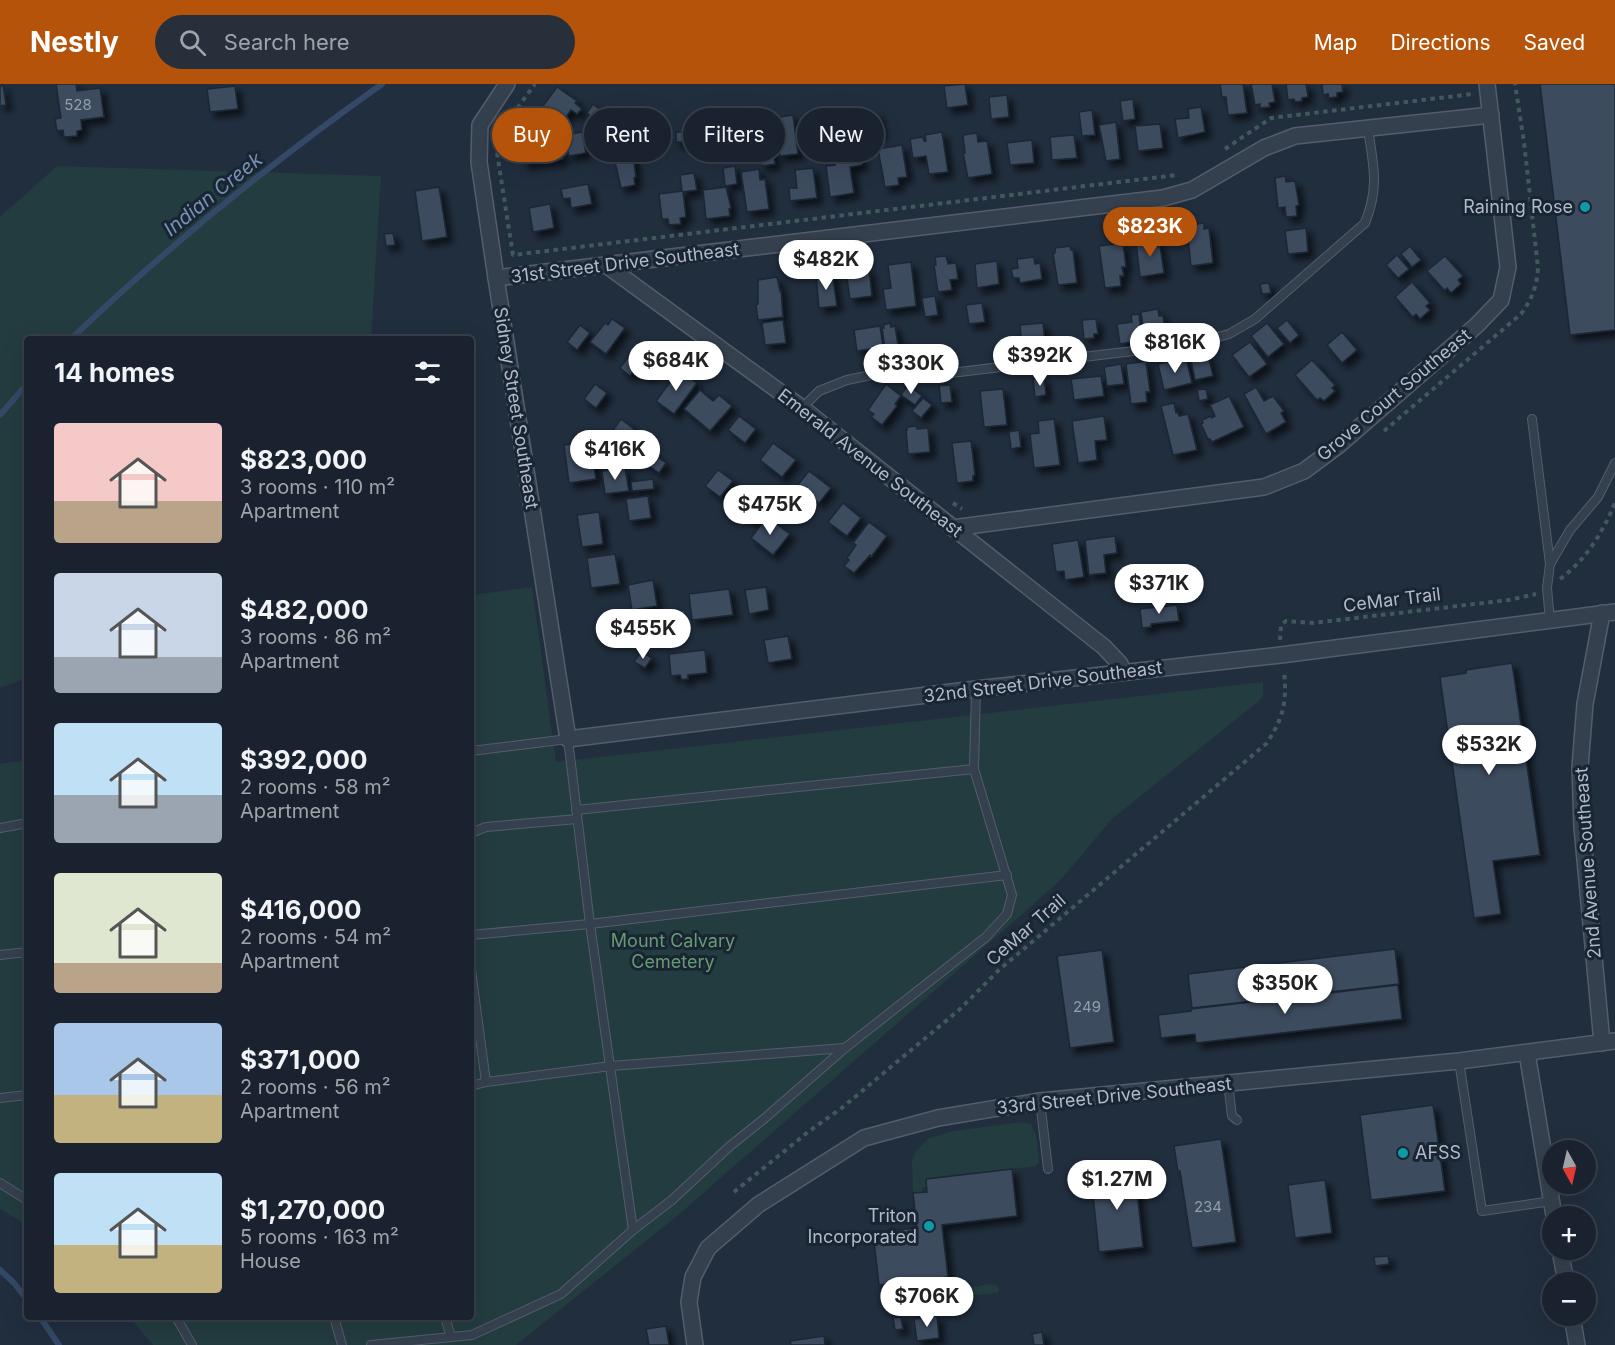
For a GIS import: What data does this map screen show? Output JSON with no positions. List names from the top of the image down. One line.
{"streets":{"street":["31st Street Drive Southeast","Grove Court Southeast","Sidney Street Southeast","Emerald Avenue Southeast","32nd Street Drive Southeast","2nd Avenue Southeast","33rd Street Drive Southeast"],"path":["CeMar Trail"]},"crossings":[["31st Street Drive Southeast","Grove Court Southeast"],["31st Street Drive Southeast","Sidney Street Southeast"],["31st Street Drive Southeast","Emerald Avenue Southeast"],["Grove Court Southeast","Emerald Avenue Southeast"],["Sidney Street Southeast","32nd Street Drive Southeast"],["Emerald Avenue Southeast","32nd Street Drive Southeast"],["32nd Street Drive Southeast","2nd Avenue Southeast"],["2nd Avenue Southeast","33rd Street Drive Southeast"]],"water":["Indian Creek"],"parks":["Mount Calvary Cemetery"],"places":["Raining Rose","AFSS","Triton Incorporated"],"house_numbers":["528","249","234"],"north":"bottom","page":{"header":"Nestly","search":"Search here","nav":["Map","Directions","Saved"],"chip":["Buy","Rent","Filters","New"],"price":["$823K","$482K","$816K","$392K","$684K","$330K","$416K","$475K","$371K","$455K","$532K","$350K","$1.27M","$706K"],"heading":"14 homes","list":[{"name":"$823,000","note":"3 rooms · 110 m² · Apartment"},{"name":"$482,000","note":"3 rooms · 86 m² · Apartment"},{"name":"$392,000","note":"2 rooms · 58 m² · Apartment"},{"name":"$416,000","note":"2 rooms · 54 m² · Apartment"},{"name":"$371,000","note":"2 rooms · 56 m² · Apartment"},{"name":"$1,270,000","note":"5 rooms · 163 m² · House"}],"map_buttons":["+","−"]}}
